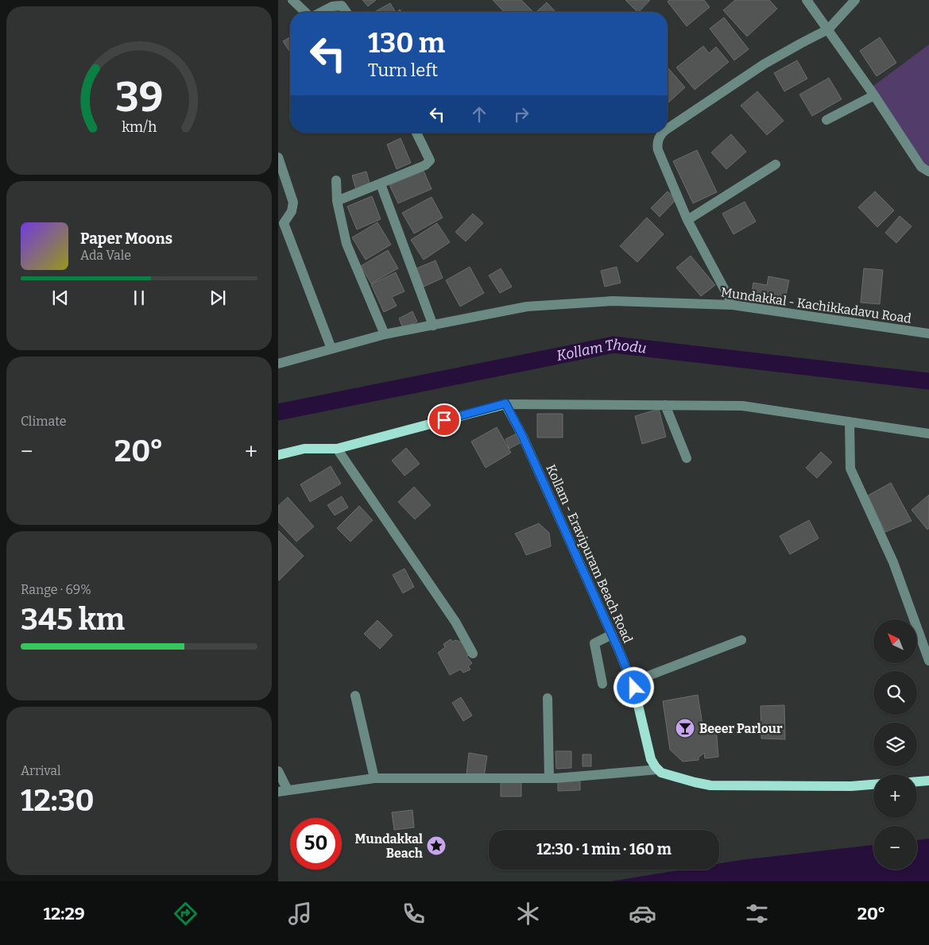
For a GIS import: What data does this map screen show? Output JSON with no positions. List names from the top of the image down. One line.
{"streets":{"main road":["Kollam - Eravipuram Beach Road"],"street":["Mundakkal - Kachikkadavu Road"]},"water":["Kollam Thodu"],"places":{"bar":["Beeer Parlour"],"place":["Mundakkal Beach"]},"north":"top left","page":{"turn":["130 m","Turn left"],"song":["Paper Moons","Ada Vale"],"tile":["Climate",["Range · 69%","345 km"],["Arrival","12:30"]],"heat":["−","20°","+"],"map_buttons":["+","−"],"limit":"50","trip":"12:30 · 1 min · 160 m","tabs":["12:29","20°"],"gauge":["39","km/h"]}}
